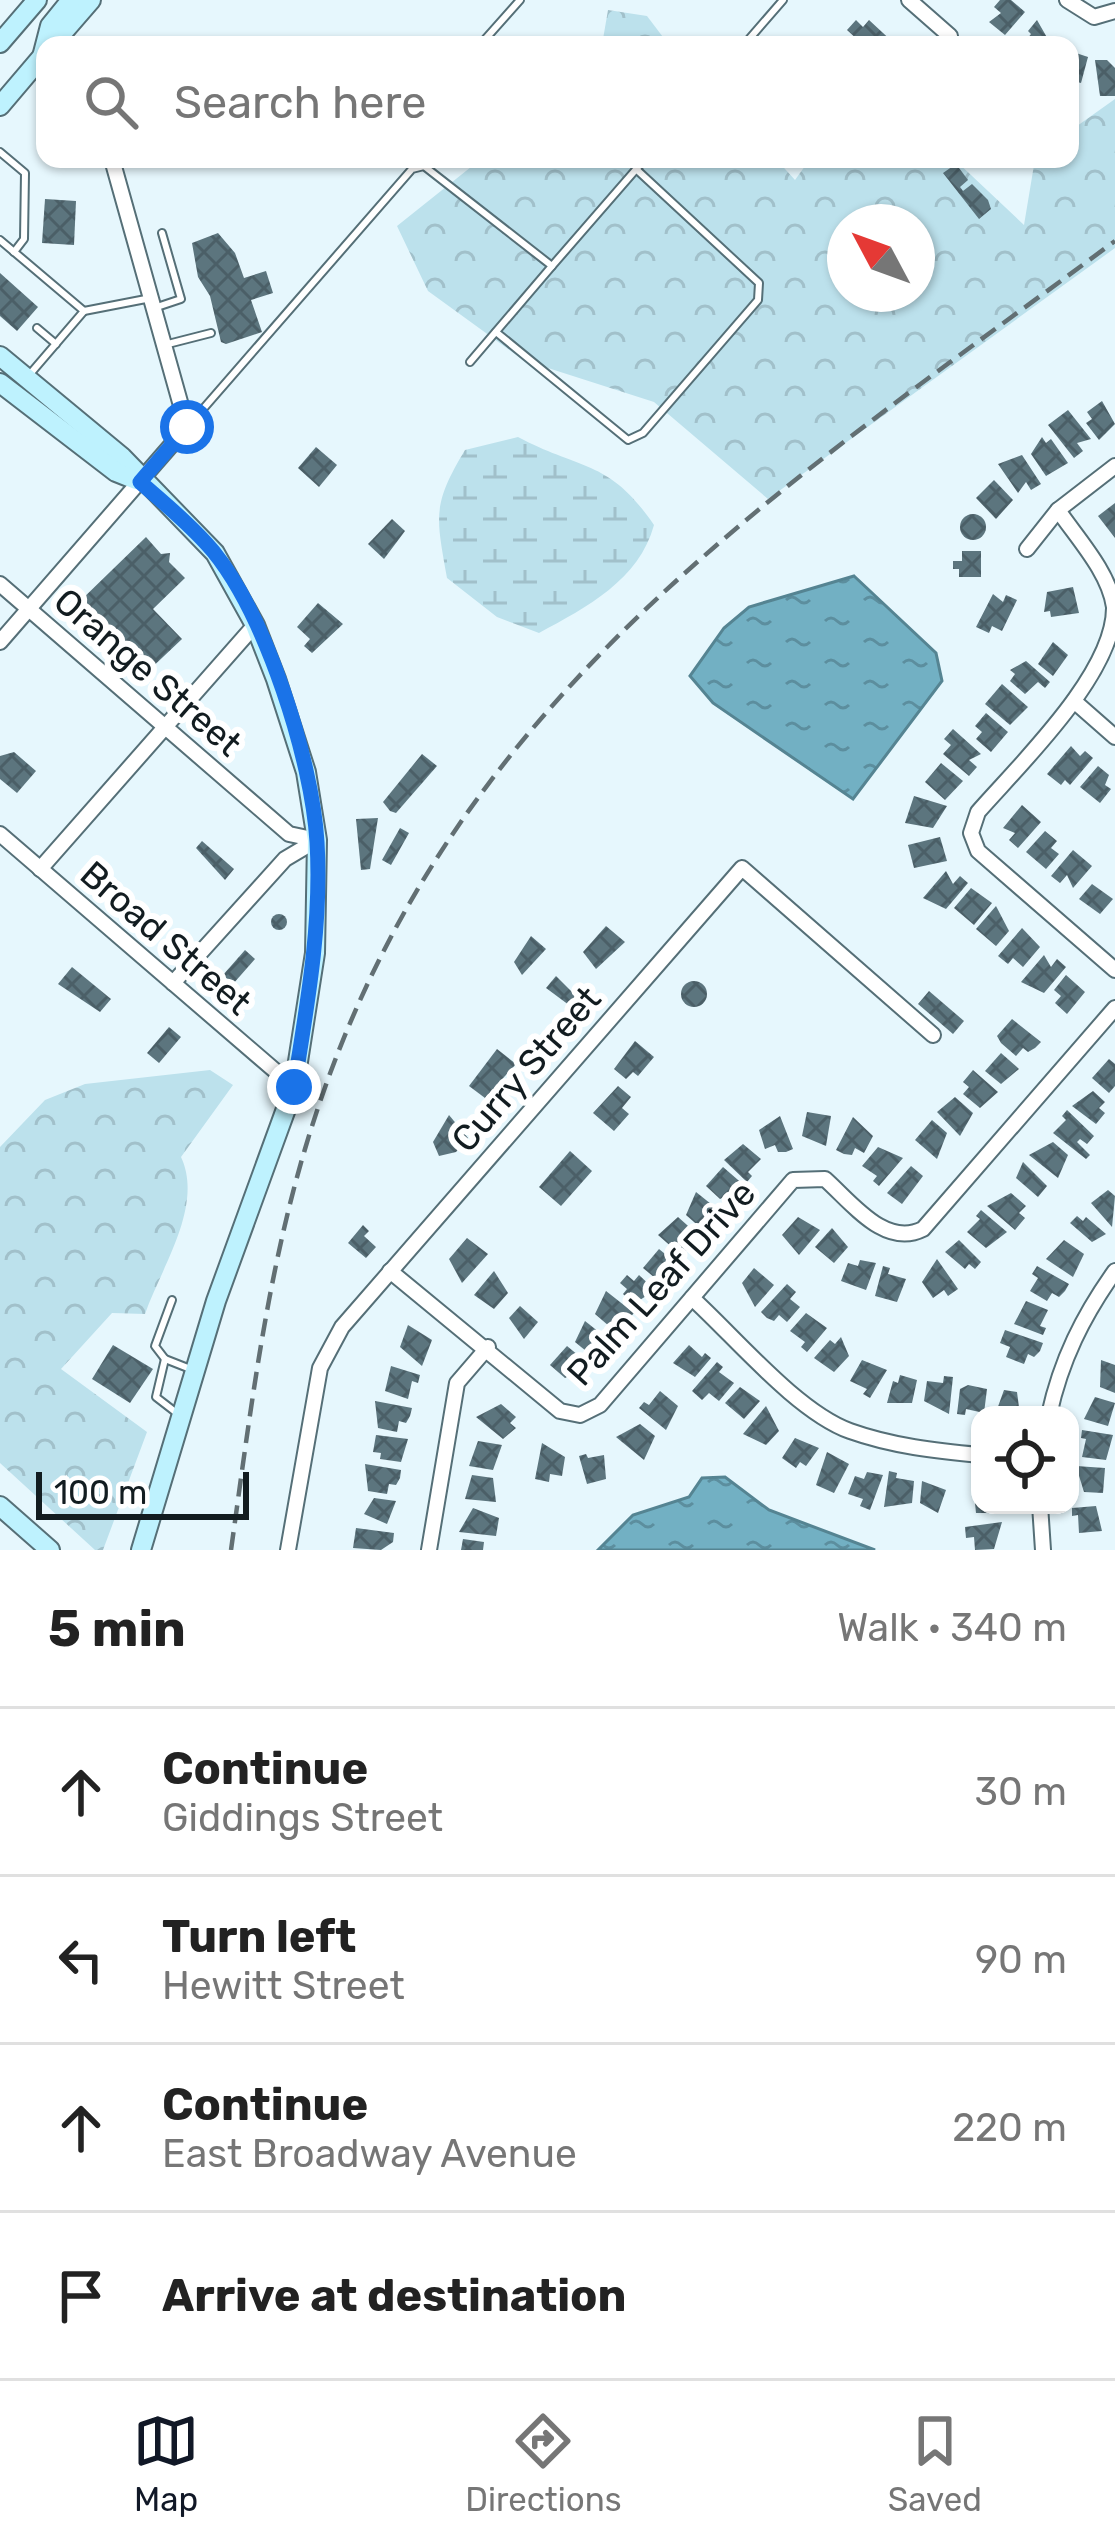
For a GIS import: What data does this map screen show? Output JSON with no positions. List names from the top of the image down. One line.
{"streets":{"street":["Orange Street","Broad Street","Curry Street","Palm Leaf Drive"]},"crossings":[["Curry Street","Palm Leaf Drive"]],"scale_bar":"100 m","north":"top left","page":{"search":"Search here","scale":"100 m","heading":["5 min","Walk · 340 m"],"list":[["Continue","Giddings Street","30 m"],["Turn left","Hewitt Street","90 m"],["Continue","East Broadway Avenue","220 m"],"Arrive at destination"],"nav":["Map","Directions","Saved"]}}
